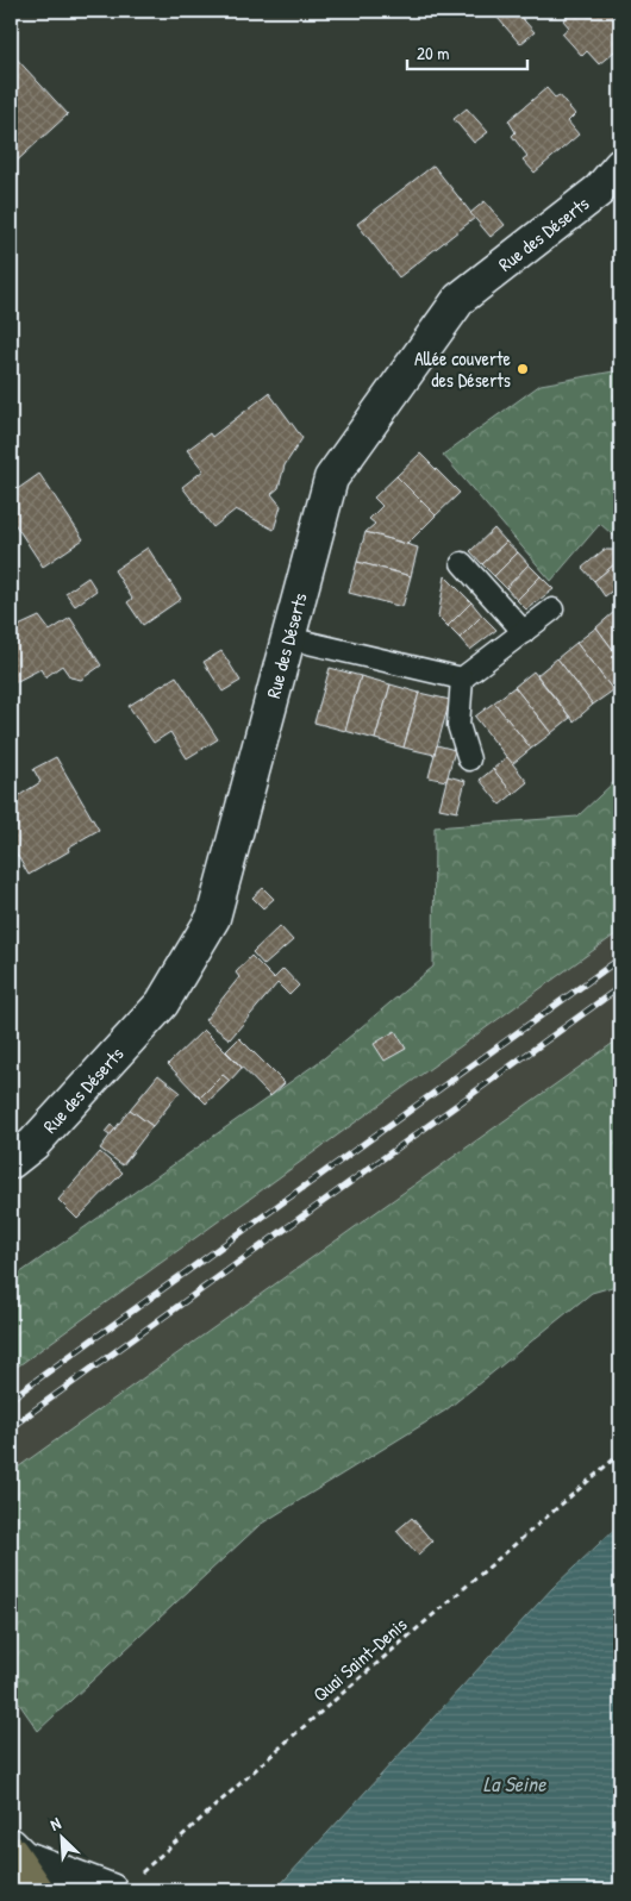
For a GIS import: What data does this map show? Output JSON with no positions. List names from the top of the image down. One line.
{"streets":{"street":["Rue des Déserts"],"path":["Quai Saint-Denis"]},"water":["La Seine"],"places":["Allée couverte des Déserts"],"scale_bar":"20 m","north":"top left"}
